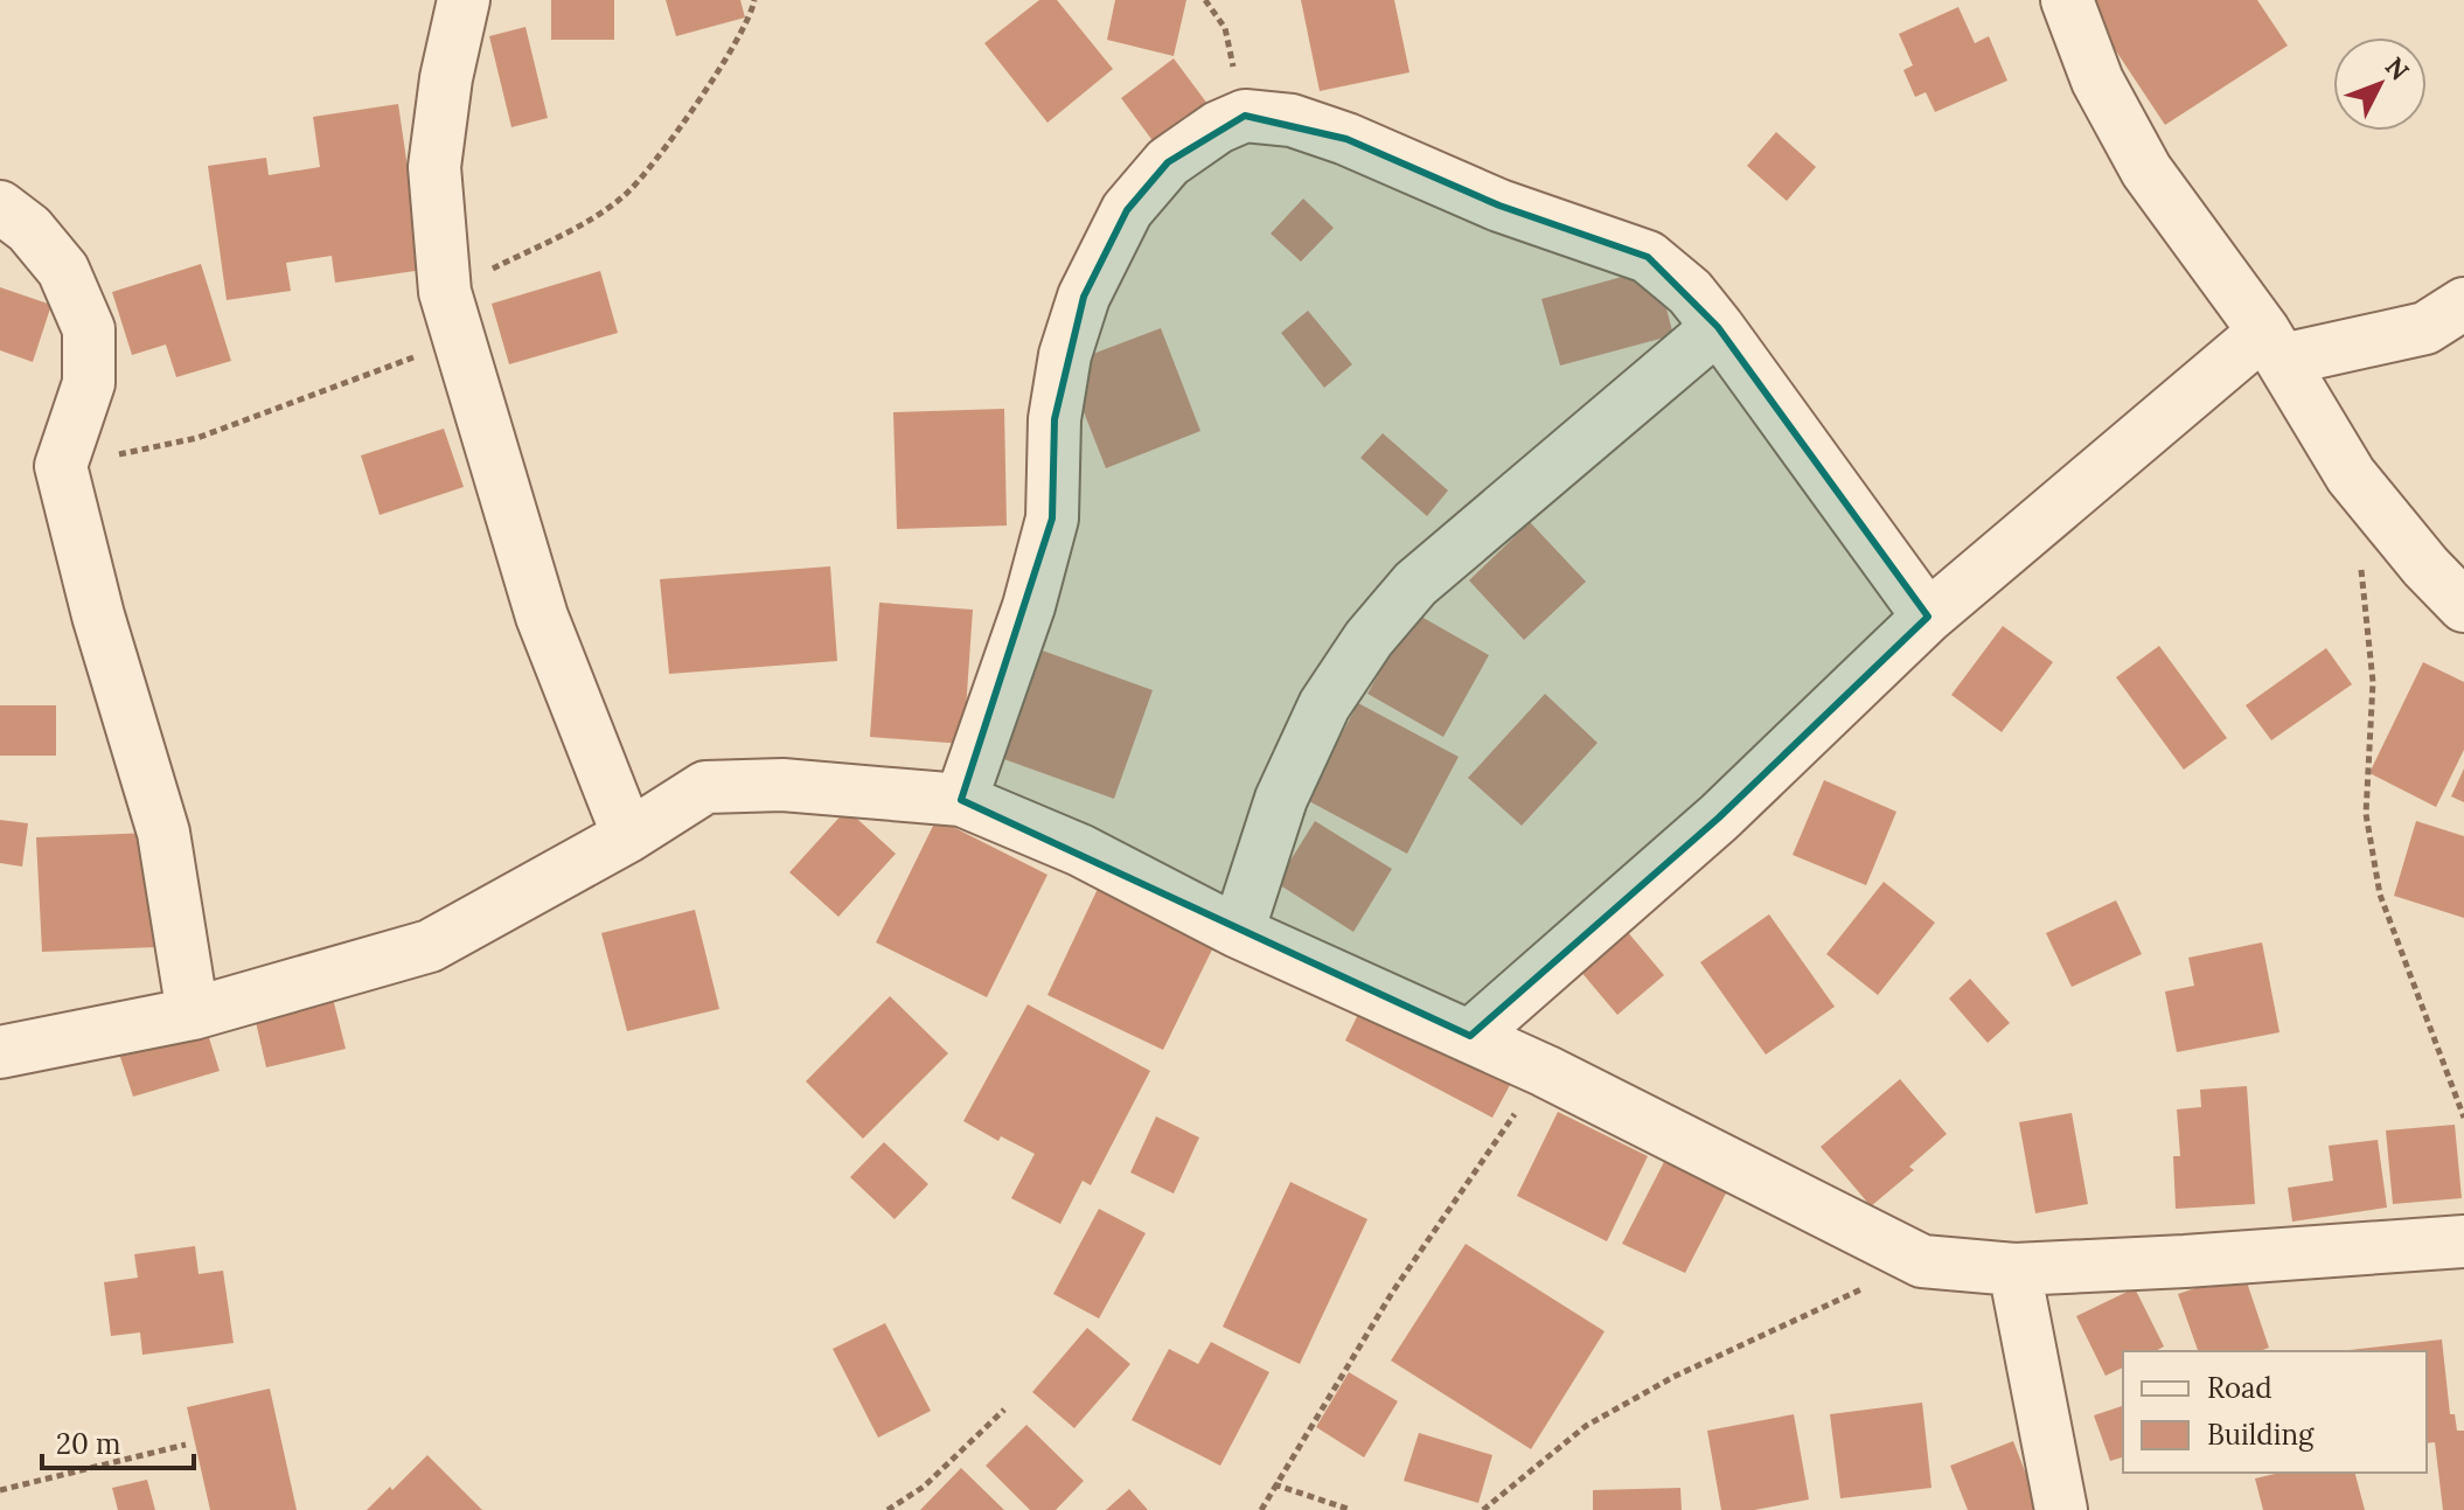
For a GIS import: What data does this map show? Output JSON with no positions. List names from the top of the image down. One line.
{"legend":["Road","Building"],"scale_bar":"20 m","north":"top right"}
